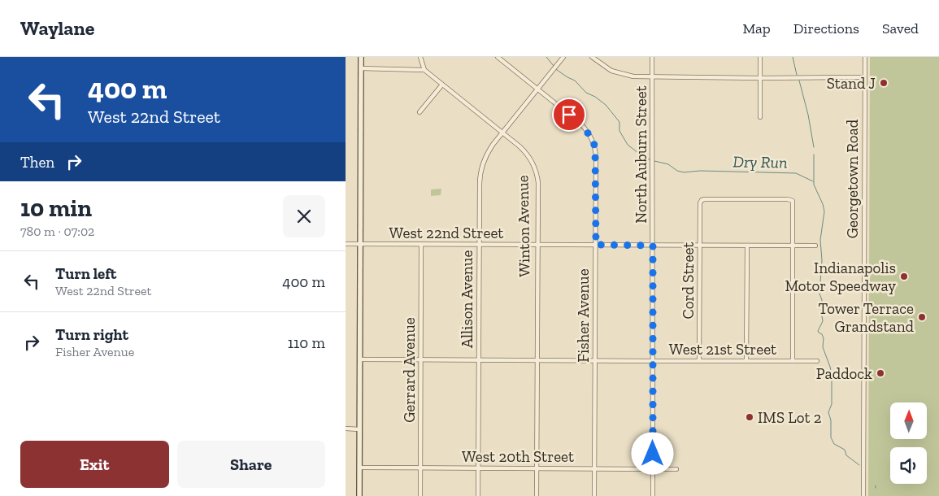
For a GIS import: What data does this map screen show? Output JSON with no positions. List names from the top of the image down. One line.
{"streets":{"street":["North Auburn Street","Georgetown Road","Winton Avenue","West 22nd Street","Cord Street","Allison Avenue","Fisher Avenue","West 21st Street","Gerrard Avenue","West 20th Street"]},"crossings":[["North Auburn Street","West 22nd Street"],["North Auburn Street","West 21st Street"],["North Auburn Street","West 20th Street"],["Winton Avenue","West 22nd Street"],["Winton Avenue","Allison Avenue"],["Winton Avenue","West 21st Street"],["Winton Avenue","West 20th Street"],["West 22nd Street","Cord Street"],["West 22nd Street","Allison Avenue"],["West 22nd Street","Fisher Avenue"],["West 22nd Street","Gerrard Avenue"],["Cord Street","West 21st Street"],["Allison Avenue","Fisher Avenue"],["Allison Avenue","West 21st Street"],["Allison Avenue","West 20th Street"],["Fisher Avenue","West 21st Street"],["Fisher Avenue","West 20th Street"],["West 21st Street","Gerrard Avenue"],["Gerrard Avenue","West 20th Street"]],"water":["Dry Run"],"places":["Stand J","Indianapolis Motor Speedway","Tower Terrace Grandstand","Paddock","IMS Lot 2"],"north":"top","page":{"header":"Waylane","nav":["Map","Directions","Saved"],"turn":["400 m","West 22nd Street"],"then":"Then","heading":["10 min","780 m · 07:02"],"list":[{"name":"Turn left","note":"West 22nd Street","value":"400 m"},{"name":"Turn right","note":"Fisher Avenue","value":"110 m"}],"buttons":["Exit","Share"]}}
